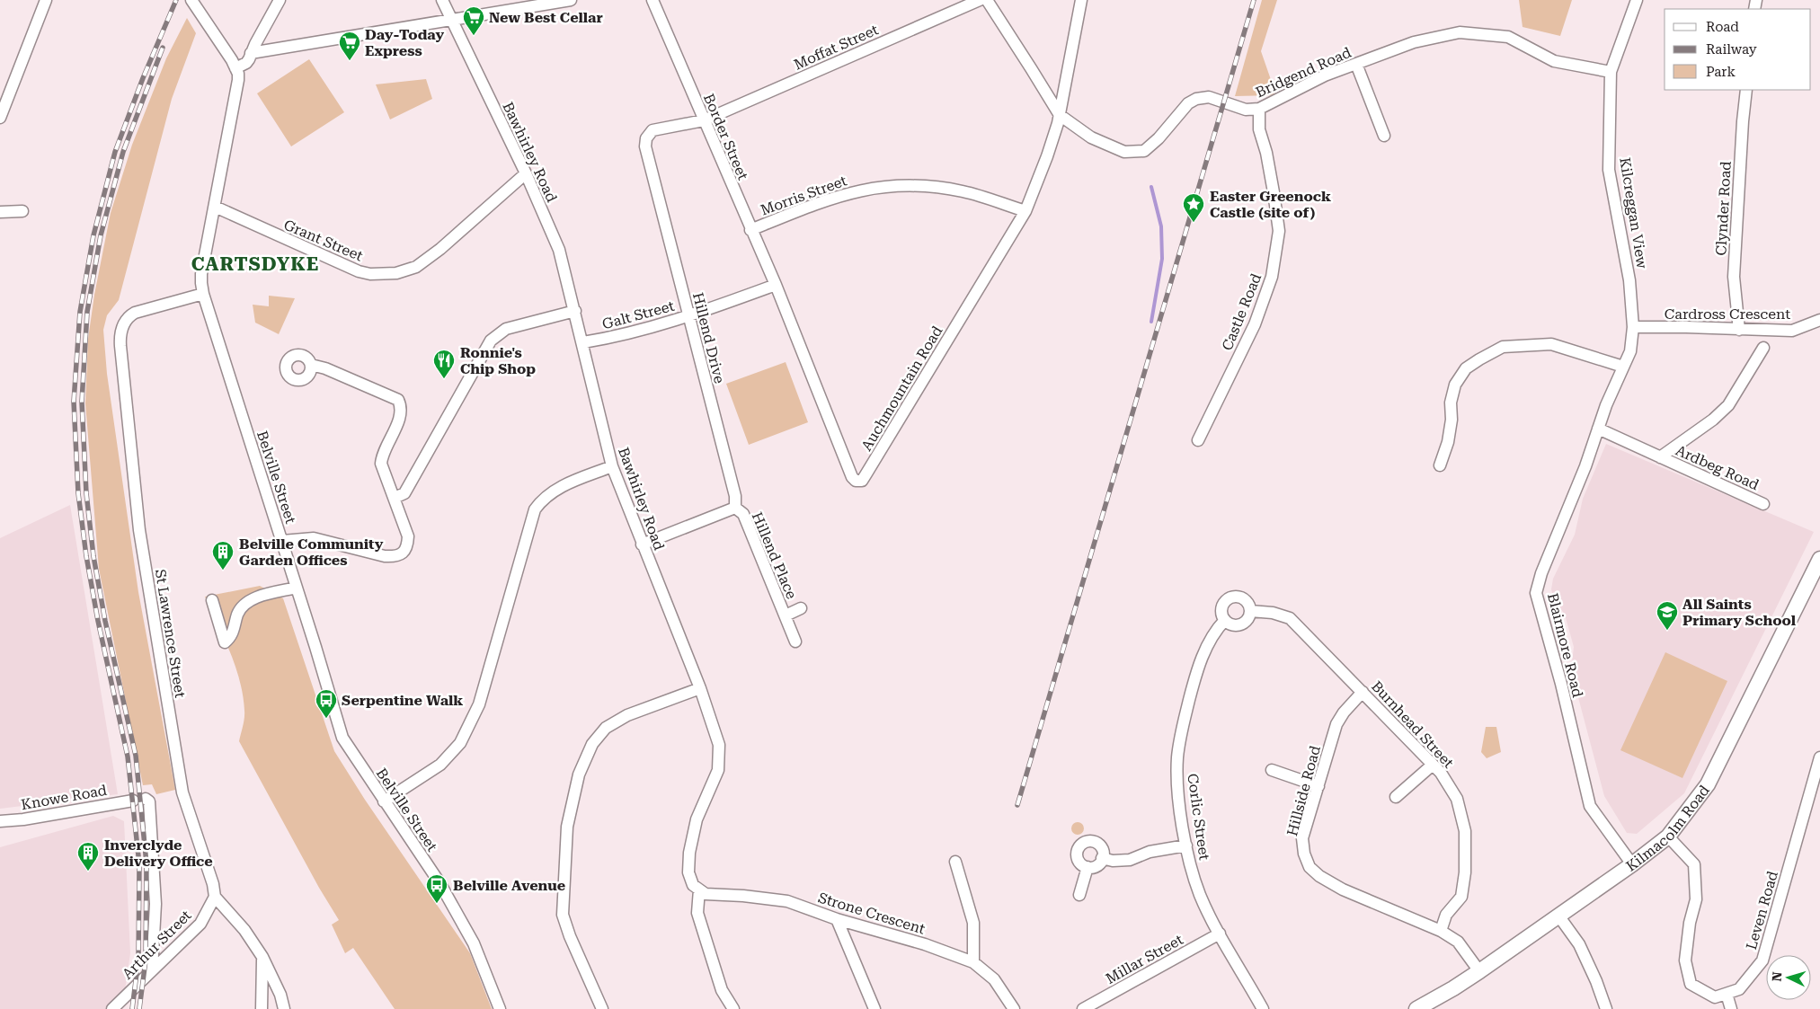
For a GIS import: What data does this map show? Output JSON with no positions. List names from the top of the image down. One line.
{"streets":{"main road":["Kilmacolm Road"],"street":["Moffat Street","Bridgend Road","Border Street","Bawhirley Road","Morris Street","Clynder Road","Kilcreggan View","Grant Street","Castle Road","Cardross Crescent","Galt Street","Hillend Drive","Auchmountain Road","Ardbeg Road","Belville Street","Hillend Place","St Lawrence Street","Blairmore Road","Burnhead Street","Hillside Road","Knowe Road","Corlic Street","Leven Road","Strone Crescent","Arthur Street","Millar Street"]},"crossings":[["Moffat Street","Border Street"],["Moffat Street","Hillend Drive"],["Bridgend Road","Kilcreggan View"],["Bridgend Road","Castle Road"],["Bridgend Road","Auchmountain Road"],["Border Street","Morris Street"],["Border Street","Galt Street"],["Border Street","Hillend Drive"],["Border Street","Auchmountain Road"],["Bawhirley Road","Grant Street"],["Bawhirley Road","Galt Street"],["Bawhirley Road","Strone Crescent"],["Morris Street","Auchmountain Road"],["Clynder Road","Cardross Crescent"],["Kilcreggan View","Cardross Crescent"],["Kilcreggan View","Blairmore Road"],["Grant Street","Belville Street"],["Cardross Crescent","Blairmore Road"],["Galt Street","Hillend Drive"],["Galt Street","Auchmountain Road"],["Hillend Drive","Hillend Place"],["Ardbeg Road","Blairmore Road"],["Belville Street","St Lawrence Street"],["St Lawrence Street","Arthur Street"],["Blairmore Road","Kilmacolm Road"],["Burnhead Street","Hillside Road"],["Burnhead Street","Corlic Street"],["Corlic Street","Millar Street"]],"districts":["CARTSDYKE"],"places":{"supermarket":["New Best Cellar","Day-Today Express"],"place":["Easter Greenock Castle (site of)"],"restaurant":["Ronnie's Chip Shop"],"building":["Belville Community Garden Offices","Inverclyde Delivery Office"],"school or university":["All Saints Primary School"],"bus stop":["Serpentine Walk","Belville Avenue"]},"legend":["Road","Railway","Park"],"north":"left"}
